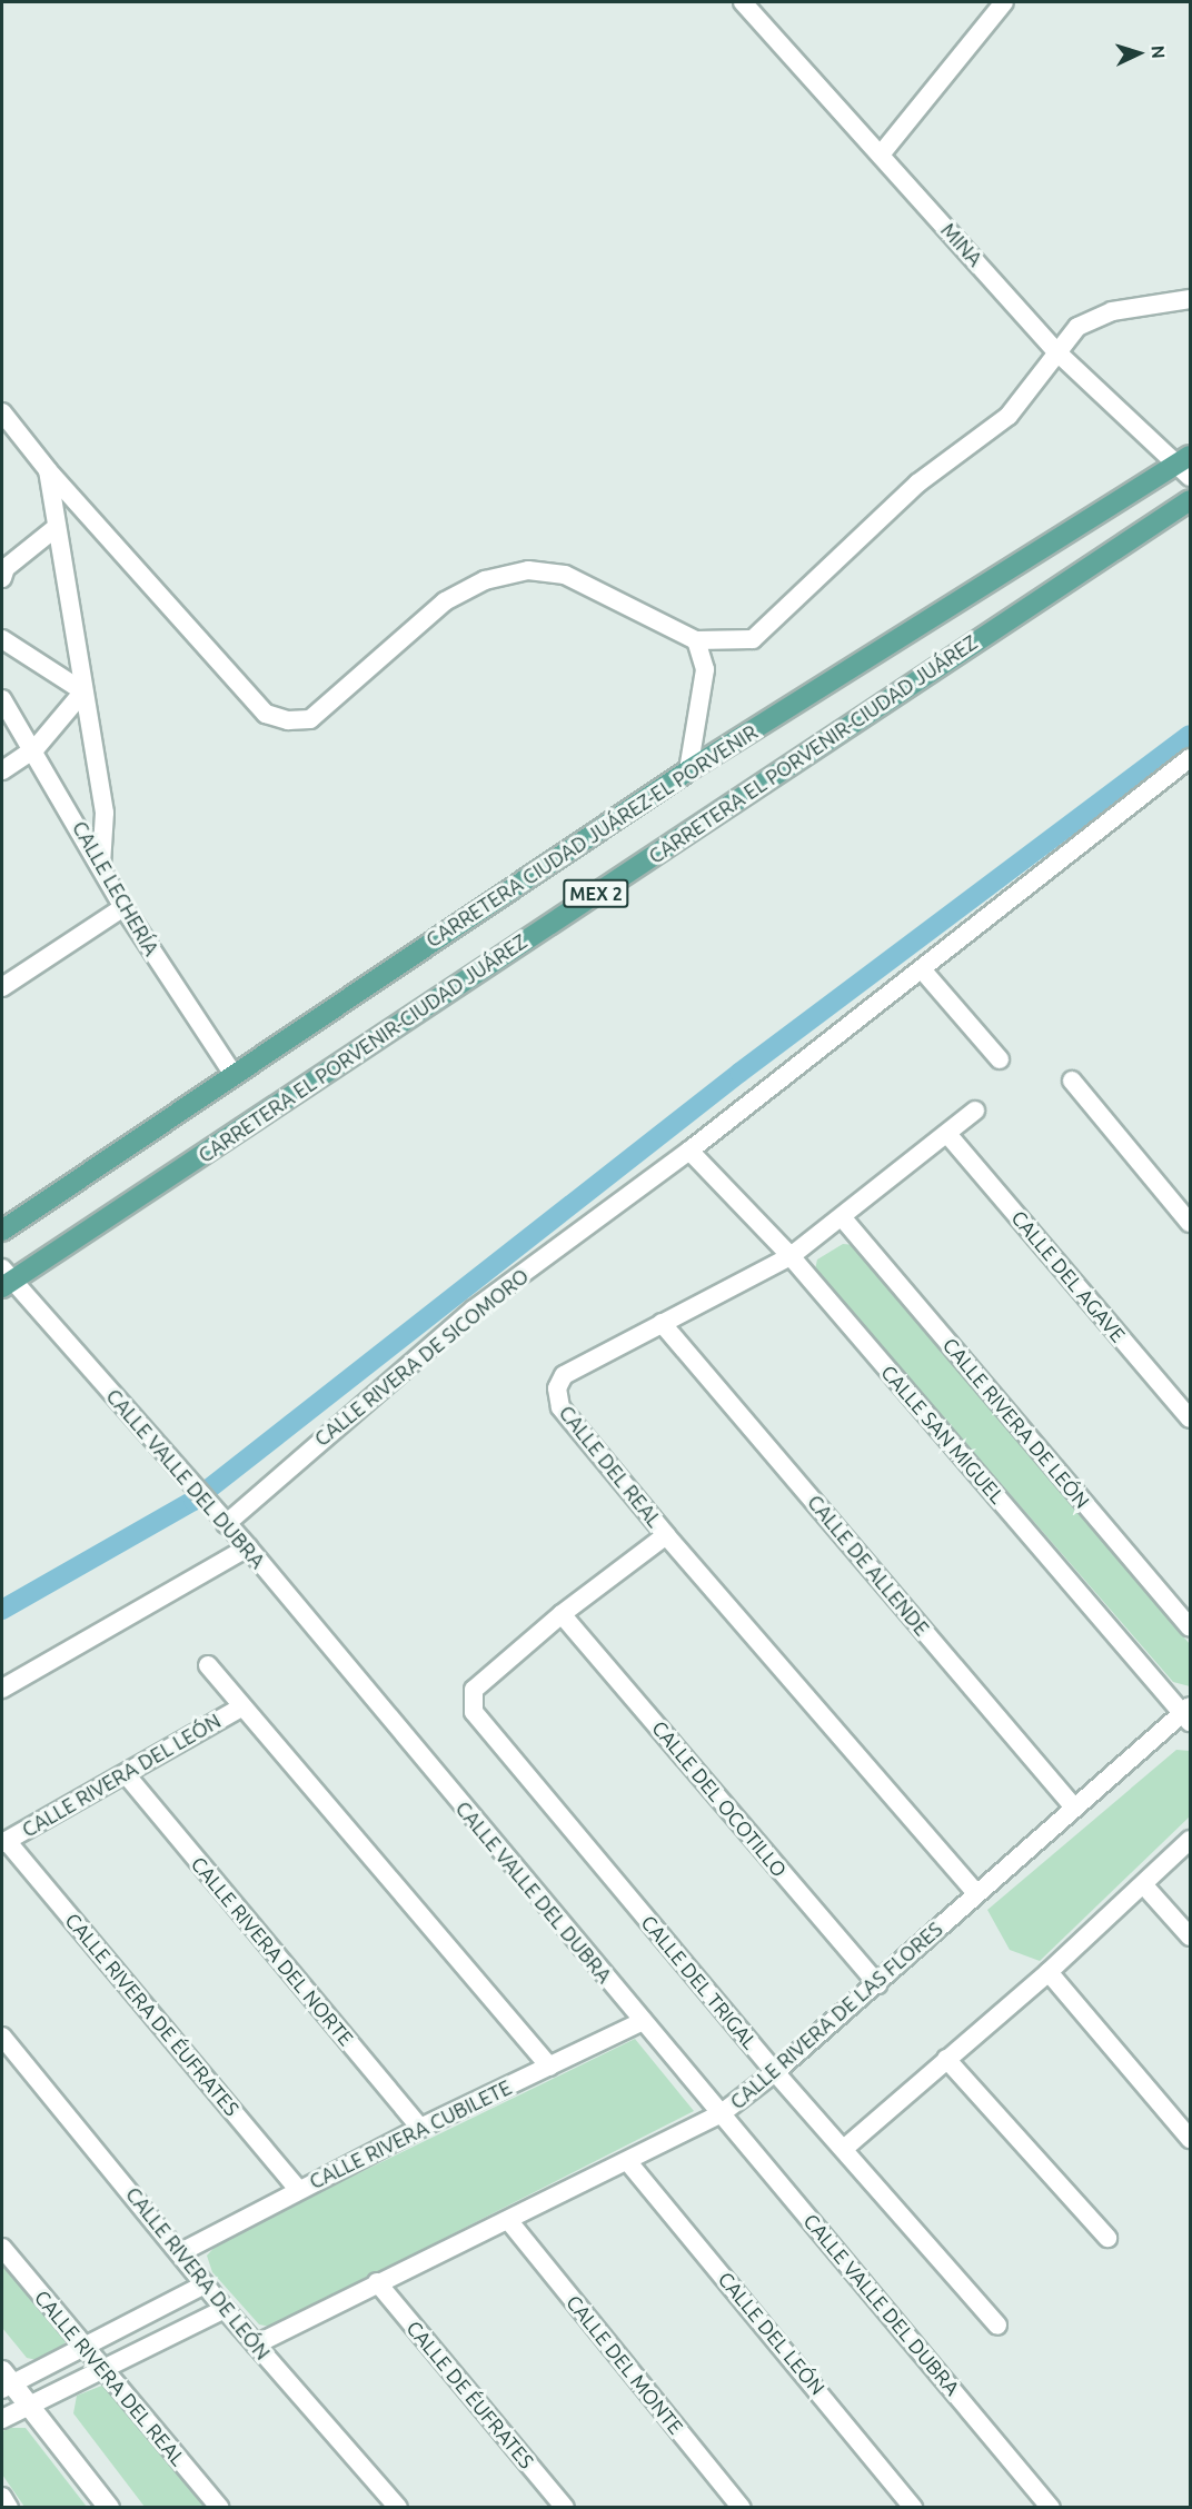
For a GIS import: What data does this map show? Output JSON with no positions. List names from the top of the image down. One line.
{"streets":{"main road":["CARRETERA EL PORVENIR-CIUDAD JUÁREZ","CARRETERA CIUDAD JUÁREZ-EL PORVENIR","MEX 2"],"street":["MINA","CALLE LECHERÍA","CALLE DEL AGAVE","CALLE RIVERA DE SICOMORO","CALLE RIVERA DE LEÓN","CALLE SAN MIGUEL","CALLE DEL REAL","CALLE VALLE DEL DUBRA","CALLE DE ALLENDE","CALLE RIVERA DEL LEÓN","CALLE DEL OCOTILLO","CALLE RIVERA DEL NORTE","CALLE DEL TRIGAL","CALLE RIVERA DE ÉUFRATES","CALLE RIVERA DE LAS FLORES","CALLE RIVERA CUBILETE","CALLE DEL LEÓN","CALLE DEL MONTE","CALLE RIVERA DEL REAL","CALLE DE ÉUFRATES"]},"crossings":[["MINA","CARRETERA CIUDAD JUÁREZ-EL PORVENIR"],["CARRETERA EL PORVENIR-CIUDAD JUÁREZ","CALLE VALLE DEL DUBRA"],["CARRETERA CIUDAD JUÁREZ-EL PORVENIR","CALLE LECHERÍA"],["CALLE DEL AGAVE","CALLE DEL REAL"],["CALLE RIVERA DE SICOMORO","CALLE SAN MIGUEL"],["CALLE RIVERA DE SICOMORO","CALLE VALLE DEL DUBRA"],["CALLE RIVERA DE LEÓN","CALLE DEL REAL"],["CALLE RIVERA DE LEÓN","CALLE RIVERA DE LAS FLORES"],["CALLE RIVERA DE LEÓN","CALLE RIVERA CUBILETE"],["CALLE SAN MIGUEL","CALLE DEL REAL"],["CALLE SAN MIGUEL","CALLE RIVERA DE LAS FLORES"],["CALLE DEL REAL","CALLE DE ALLENDE"],["CALLE DEL REAL","CALLE RIVERA DE LAS FLORES"],["CALLE VALLE DEL DUBRA","CALLE RIVERA DE LAS FLORES"],["CALLE VALLE DEL DUBRA","CALLE RIVERA CUBILETE"],["CALLE DE ALLENDE","CALLE RIVERA DE LAS FLORES"],["CALLE RIVERA DEL LEÓN","CALLE RIVERA DEL NORTE"],["CALLE RIVERA DEL LEÓN","CALLE RIVERA DE ÉUFRATES"],["CALLE DEL OCOTILLO","CALLE DEL TRIGAL"],["CALLE DEL OCOTILLO","CALLE RIVERA DE LAS FLORES"],["CALLE RIVERA DEL NORTE","CALLE RIVERA CUBILETE"],["CALLE DEL TRIGAL","CALLE RIVERA DE LAS FLORES"],["CALLE RIVERA DE ÉUFRATES","CALLE RIVERA CUBILETE"],["CALLE RIVERA DE LAS FLORES","CALLE DEL LEÓN"],["CALLE RIVERA DE LAS FLORES","CALLE DEL MONTE"],["CALLE RIVERA DE LAS FLORES","CALLE DE ÉUFRATES"]],"north":"right"}
